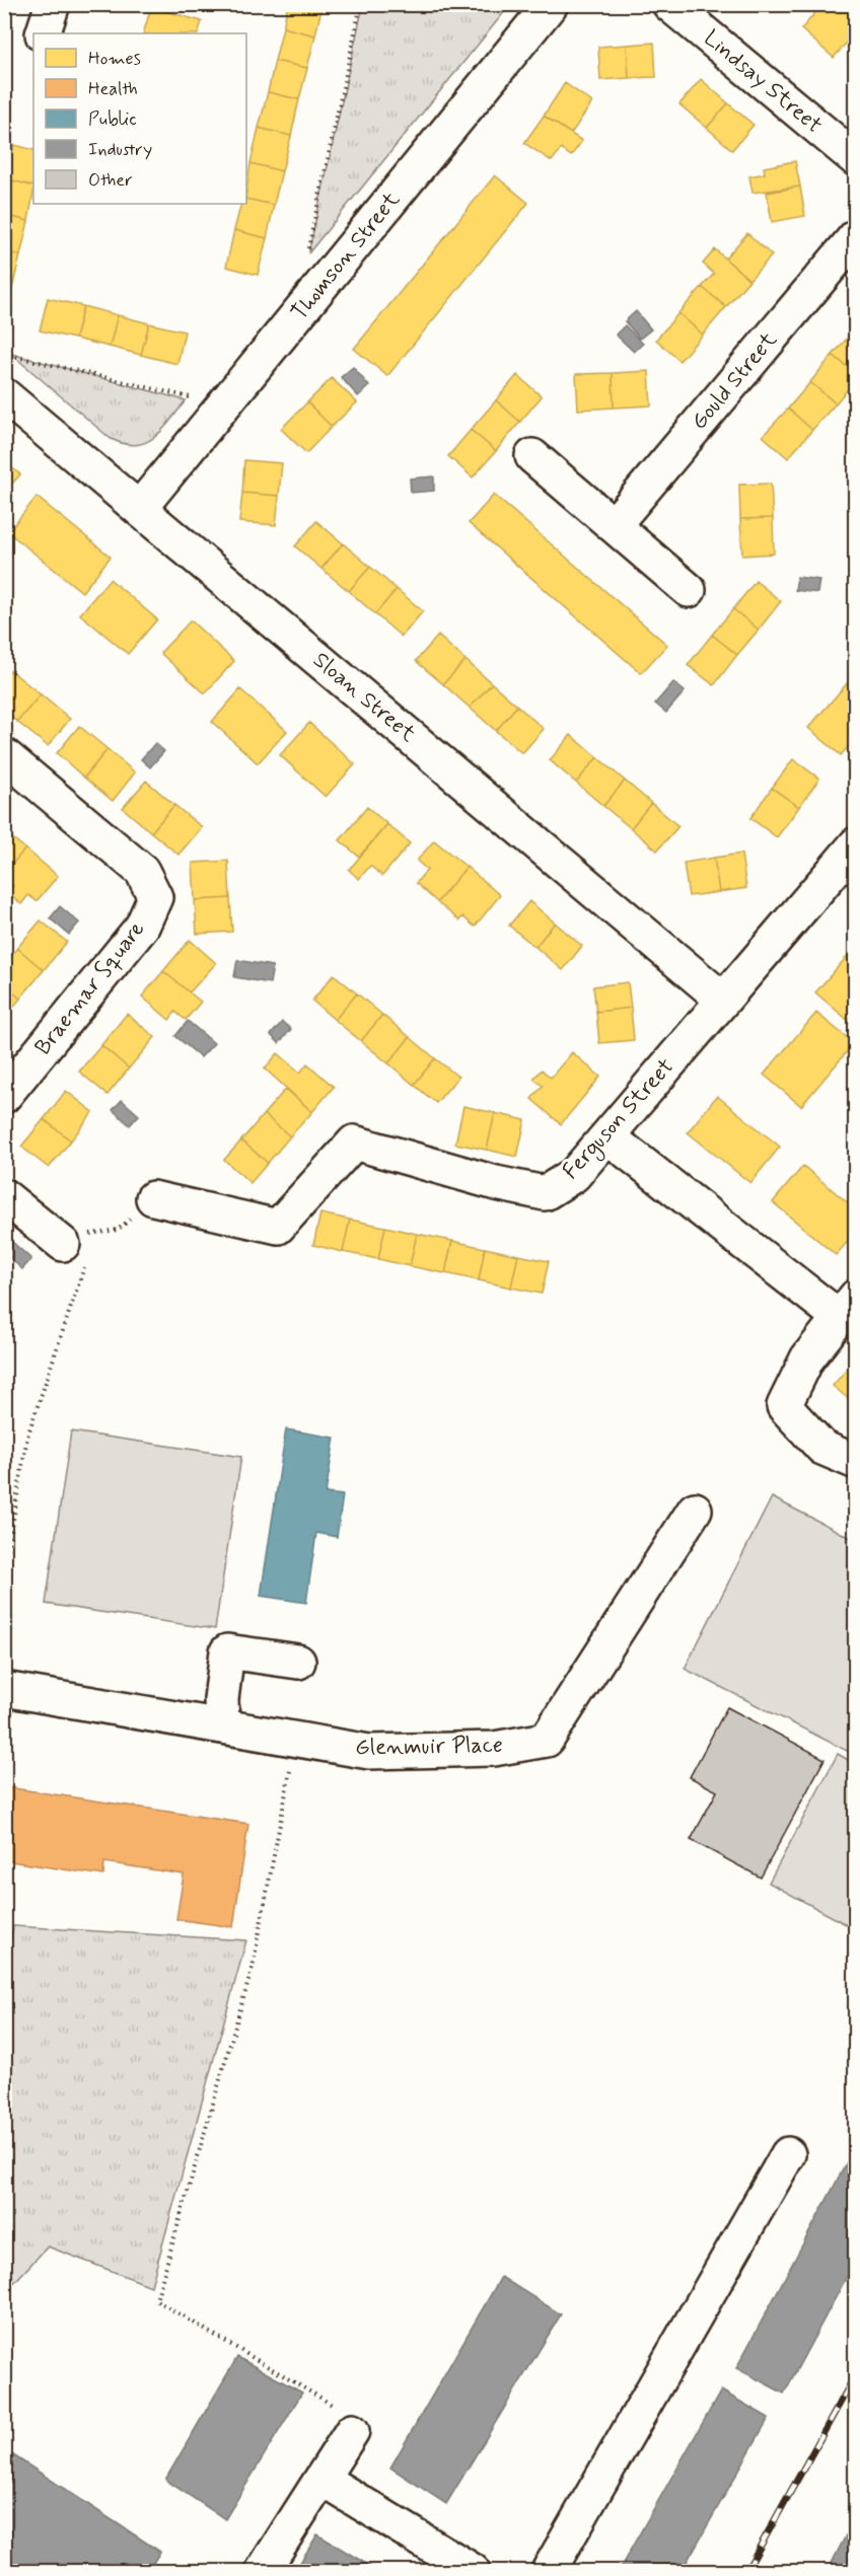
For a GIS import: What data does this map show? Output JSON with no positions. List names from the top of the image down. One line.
{"streets":{"street":["Lindsay Street","Thomson Street","Gould Street","Sloan Street","Braemar Square","Ferguson Street","Glenmuir Place"]},"crossings":[["Thomson Street","Sloan Street"],["Sloan Street","Ferguson Street"]],"legend":["Homes","Health","Public","Industry","Other"]}
